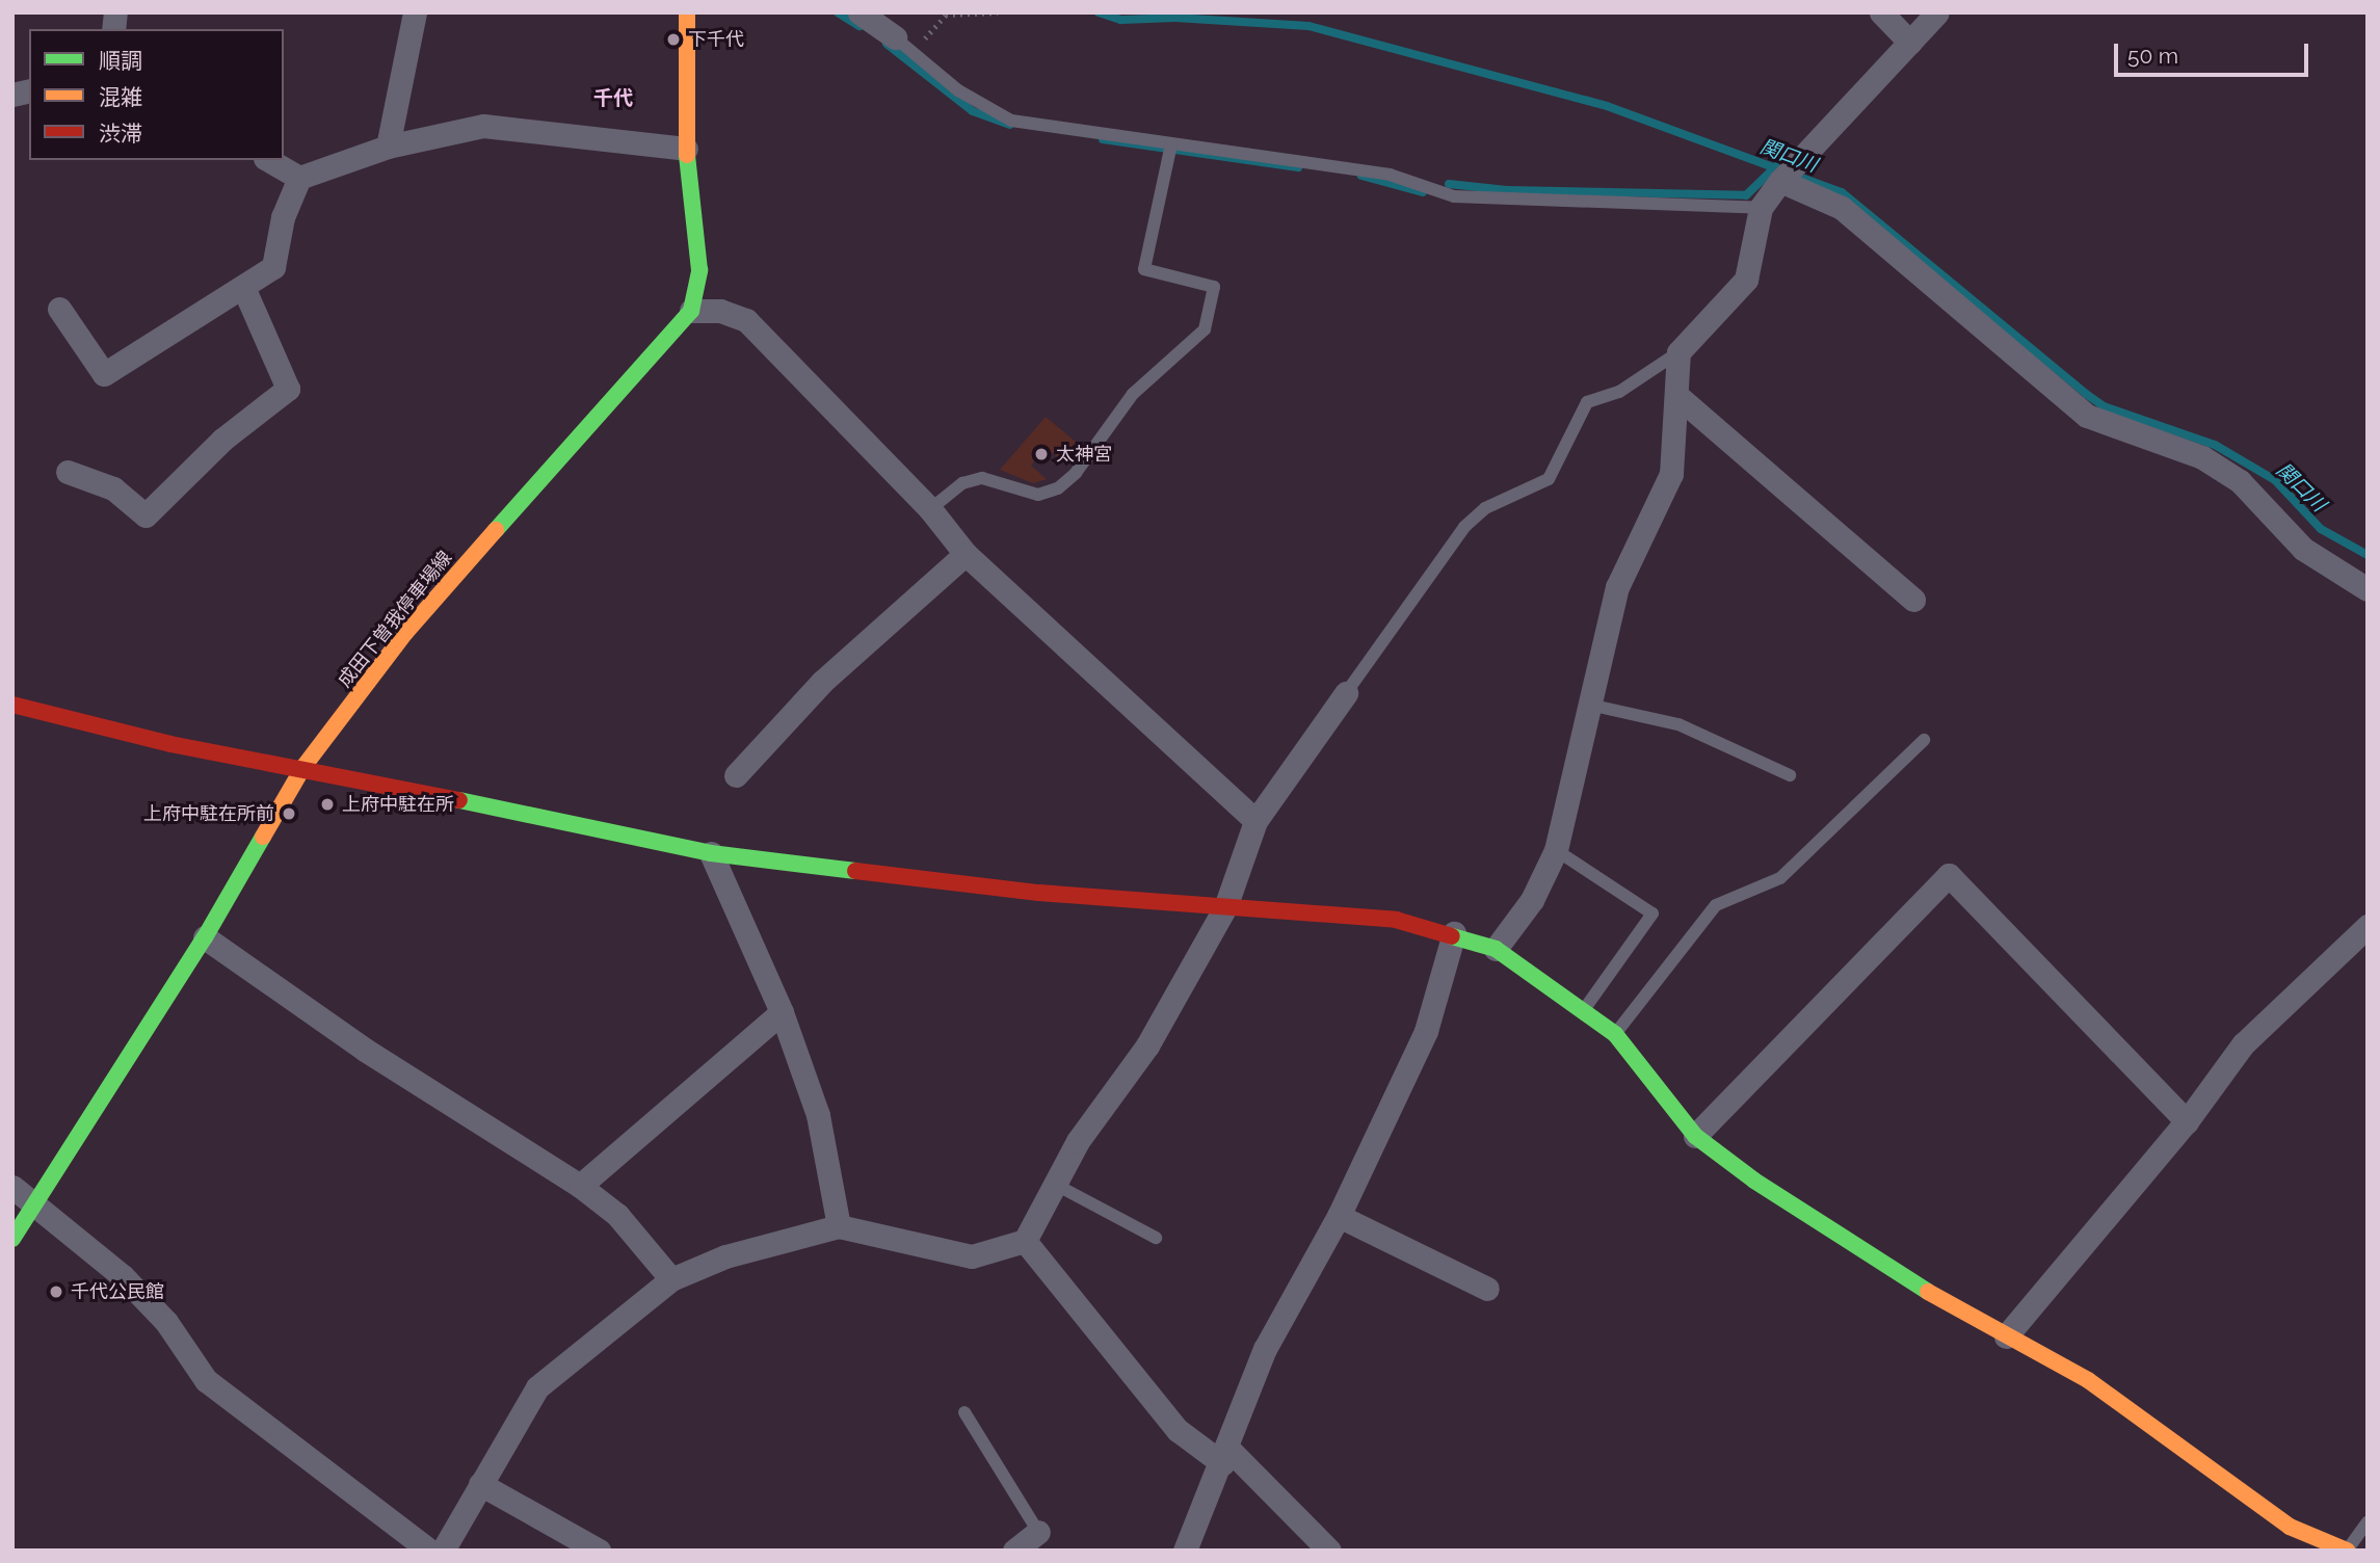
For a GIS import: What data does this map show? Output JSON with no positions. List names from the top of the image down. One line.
{"streets":{"street":["成田下曽我停車場線"]},"districts":["千代"],"water":["関口川"],"places":["下千代","太神宮","上府中駐在所","上府中駐在所前","千代公民館"],"legend":["順調","混雑","渋滞"],"scale_bar":"50 m"}
